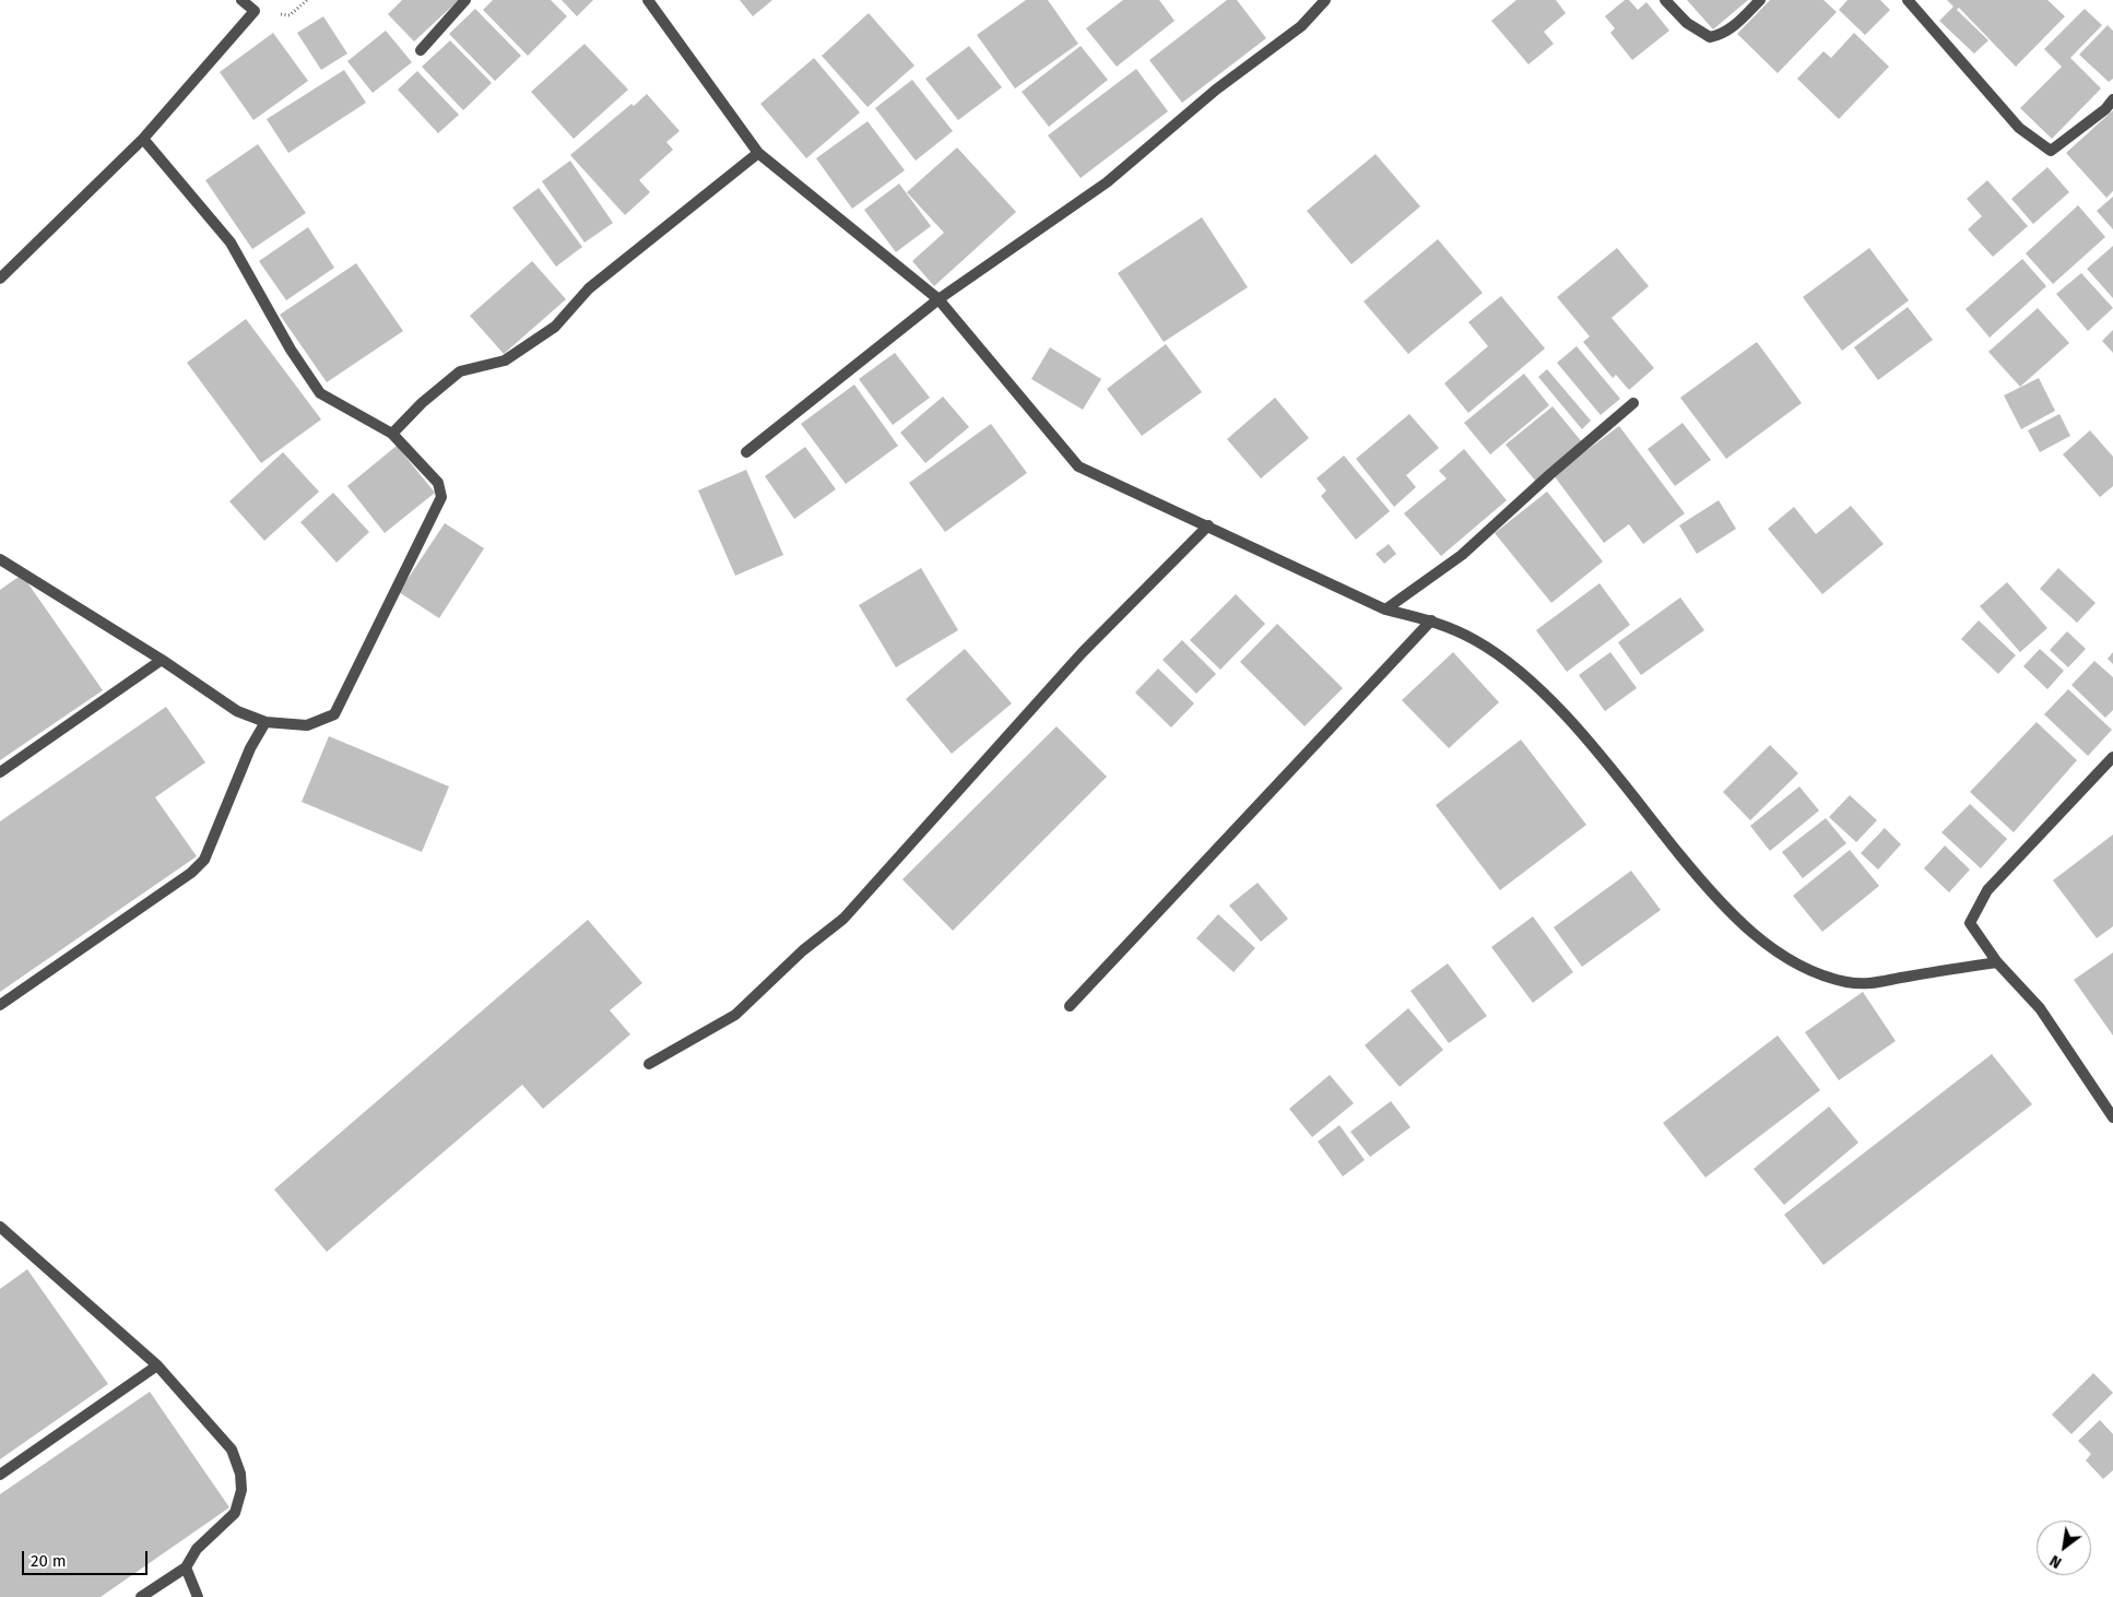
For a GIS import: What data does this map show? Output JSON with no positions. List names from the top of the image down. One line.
{"scale_bar":"20 m","north":"bottom left"}
